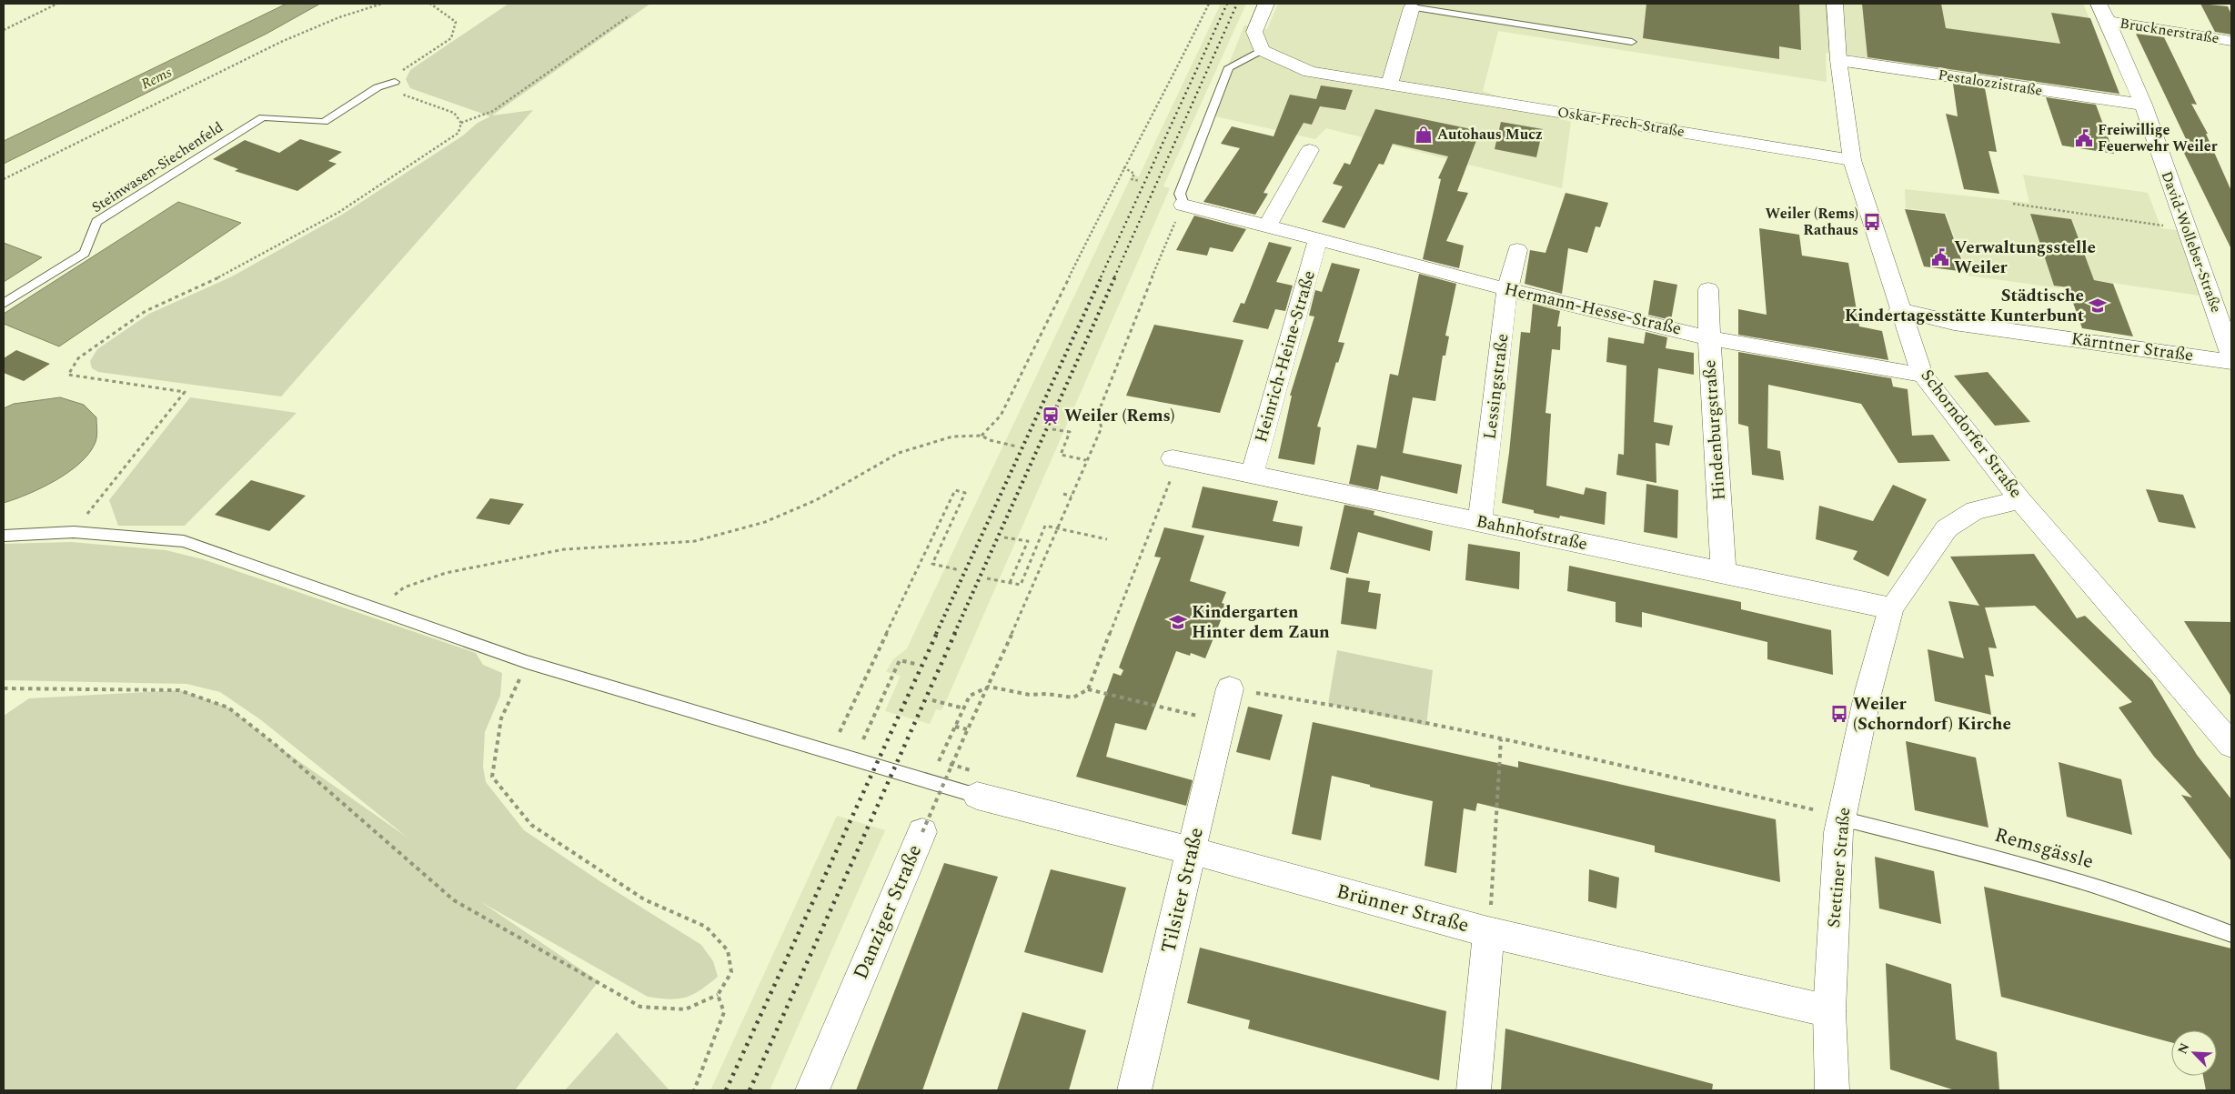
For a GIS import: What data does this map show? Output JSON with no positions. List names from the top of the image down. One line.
{"streets":{"street":["Brucknerstraße","Pestalozzistraße","Oskar-Frech-Straße","David-Wolleber-Straße","Hermann-Hesse-Straße","Kärntner Straße","Heinrich-Heine-Straße","Lessingstraße","Hindenburgstraße","Schorndorfer Straße","Bahnhofstraße","Stettiner Straße","Tilsiter Straße","Brünner Straße","Danziger Straße"],"lane":["Steinwasen-Siechenfeld","Remsgässle"]},"crossings":[["Brucknerstraße","David-Wolleber-Straße"],["Pestalozzistraße","David-Wolleber-Straße"],["Pestalozzistraße","Schorndorfer Straße"],["Oskar-Frech-Straße","Schorndorfer Straße"],["Hermann-Hesse-Straße","Heinrich-Heine-Straße"],["Hermann-Hesse-Straße","Lessingstraße"],["Hermann-Hesse-Straße","Hindenburgstraße"],["Hermann-Hesse-Straße","Schorndorfer Straße"],["Hermann-Hesse-Straße","Danziger Straße"],["Kärntner Straße","Schorndorfer Straße"],["Heinrich-Heine-Straße","Bahnhofstraße"],["Lessingstraße","Bahnhofstraße"],["Hindenburgstraße","Bahnhofstraße"],["Schorndorfer Straße","Stettiner Straße"],["Bahnhofstraße","Stettiner Straße"],["Remsgässle","Stettiner Straße"],["Stettiner Straße","Brünner Straße"],["Tilsiter Straße","Brünner Straße"]],"water":["Rems"],"places":{"shop":["Autohaus Mucz"],"public building":["Freiwillige Feuerwehr Weiler","Verwaltungsstelle Weiler"],"bus stop":["Weiler (Rems) Rathaus","Weiler (Schorndorf) Kirche"],"school or university":["Städtische Kindertagesstätte Kunterbunt","Kindergarten Hinter dem Zaun"],"station":["Weiler (Rems)"]},"north":"top left"}
